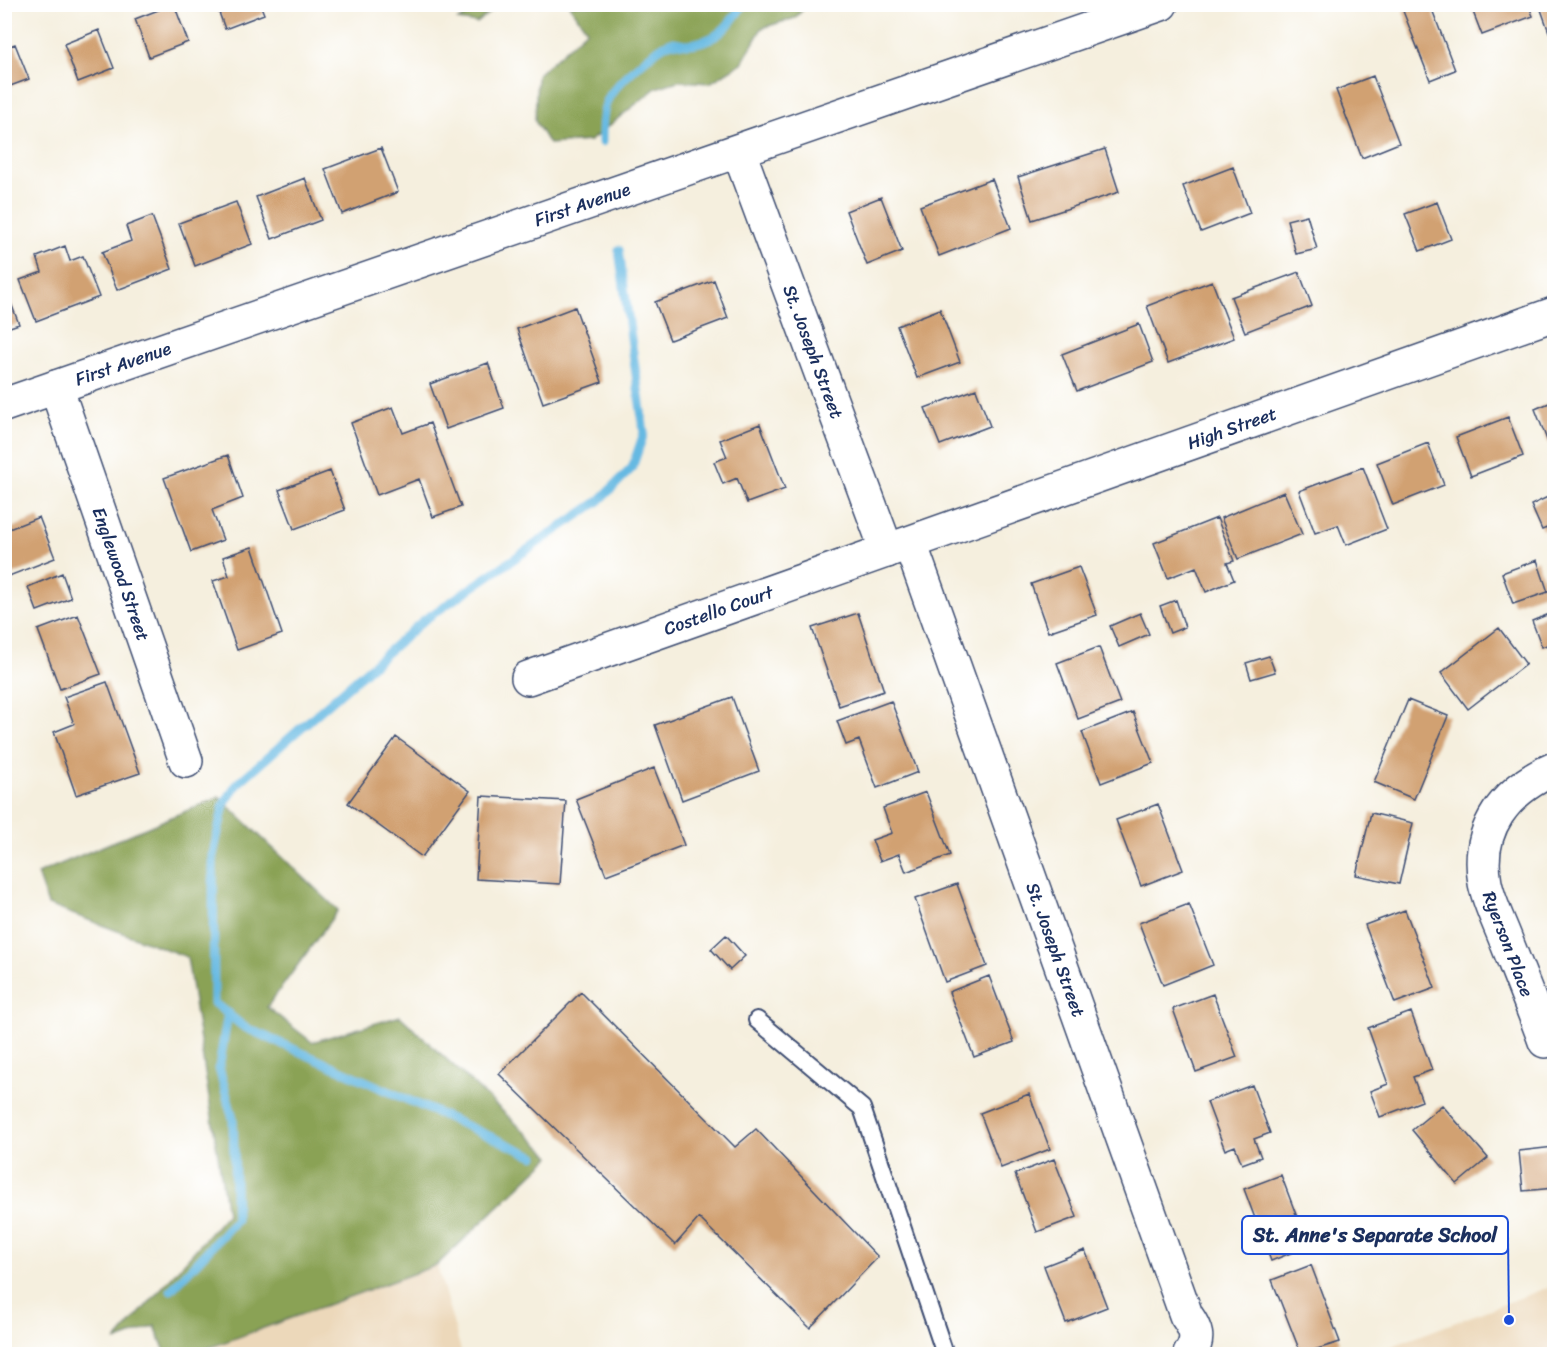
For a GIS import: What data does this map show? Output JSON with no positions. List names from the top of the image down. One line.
{"streets":{"street":["First Avenue","St. Joseph Street","High Street","Englewood Street","Costello Court","Ryerson Place"]},"crossings":[["First Avenue","St. Joseph Street"],["First Avenue","Englewood Street"],["St. Joseph Street","High Street"],["St. Joseph Street","Costello Court"],["High Street","Costello Court"]],"places":["St. Anne's Separate School"]}
